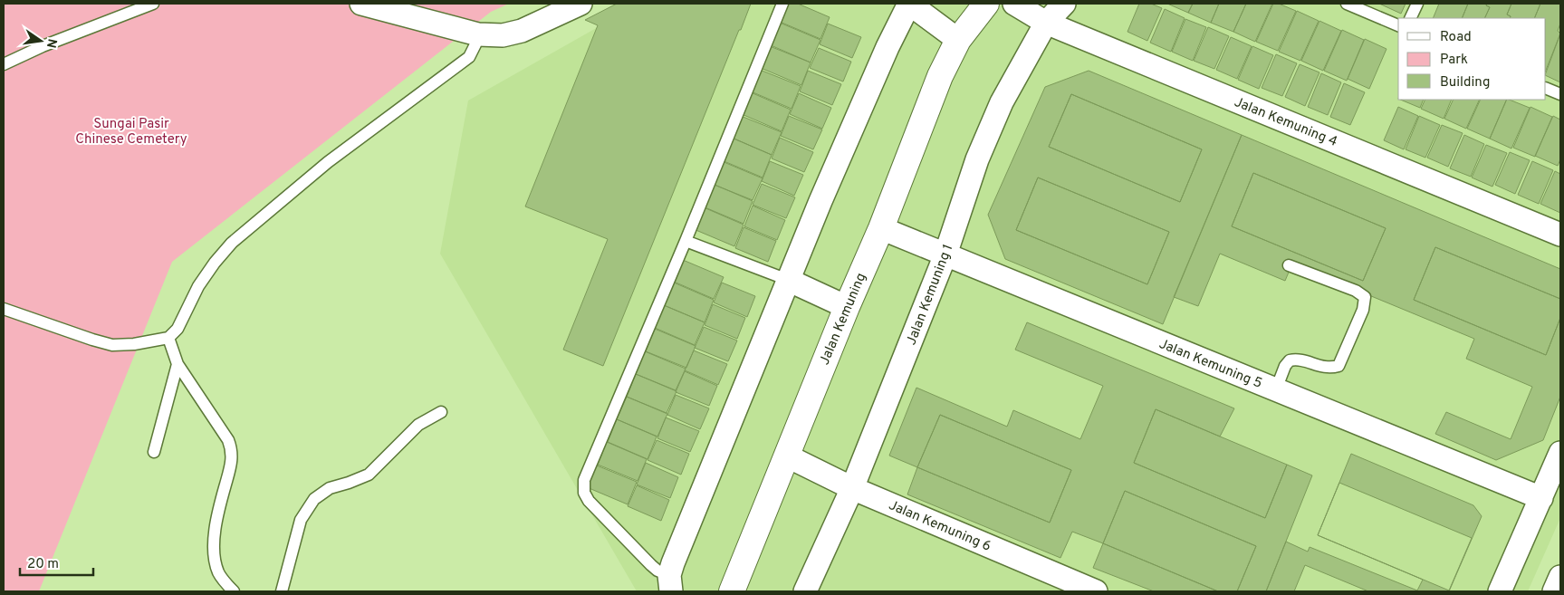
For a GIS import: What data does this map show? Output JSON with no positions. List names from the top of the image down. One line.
{"streets":{"street":["Jalan Kemuning 4","Jalan Kemuning 1","Jalan Kemuning","Jalan Kemuning 5","Jalan Kemuning 6"]},"crossings":[["Jalan Kemuning 4","Jalan Kemuning 1"],["Jalan Kemuning 1","Jalan Kemuning 5"],["Jalan Kemuning 1","Jalan Kemuning 6"],["Jalan Kemuning","Jalan Kemuning 5"],["Jalan Kemuning","Jalan Kemuning 6"]],"parks":["Sungai Pasir Chinese Cemetery"],"legend":["Road","Park","Building"],"scale_bar":"20 m","north":"right"}
